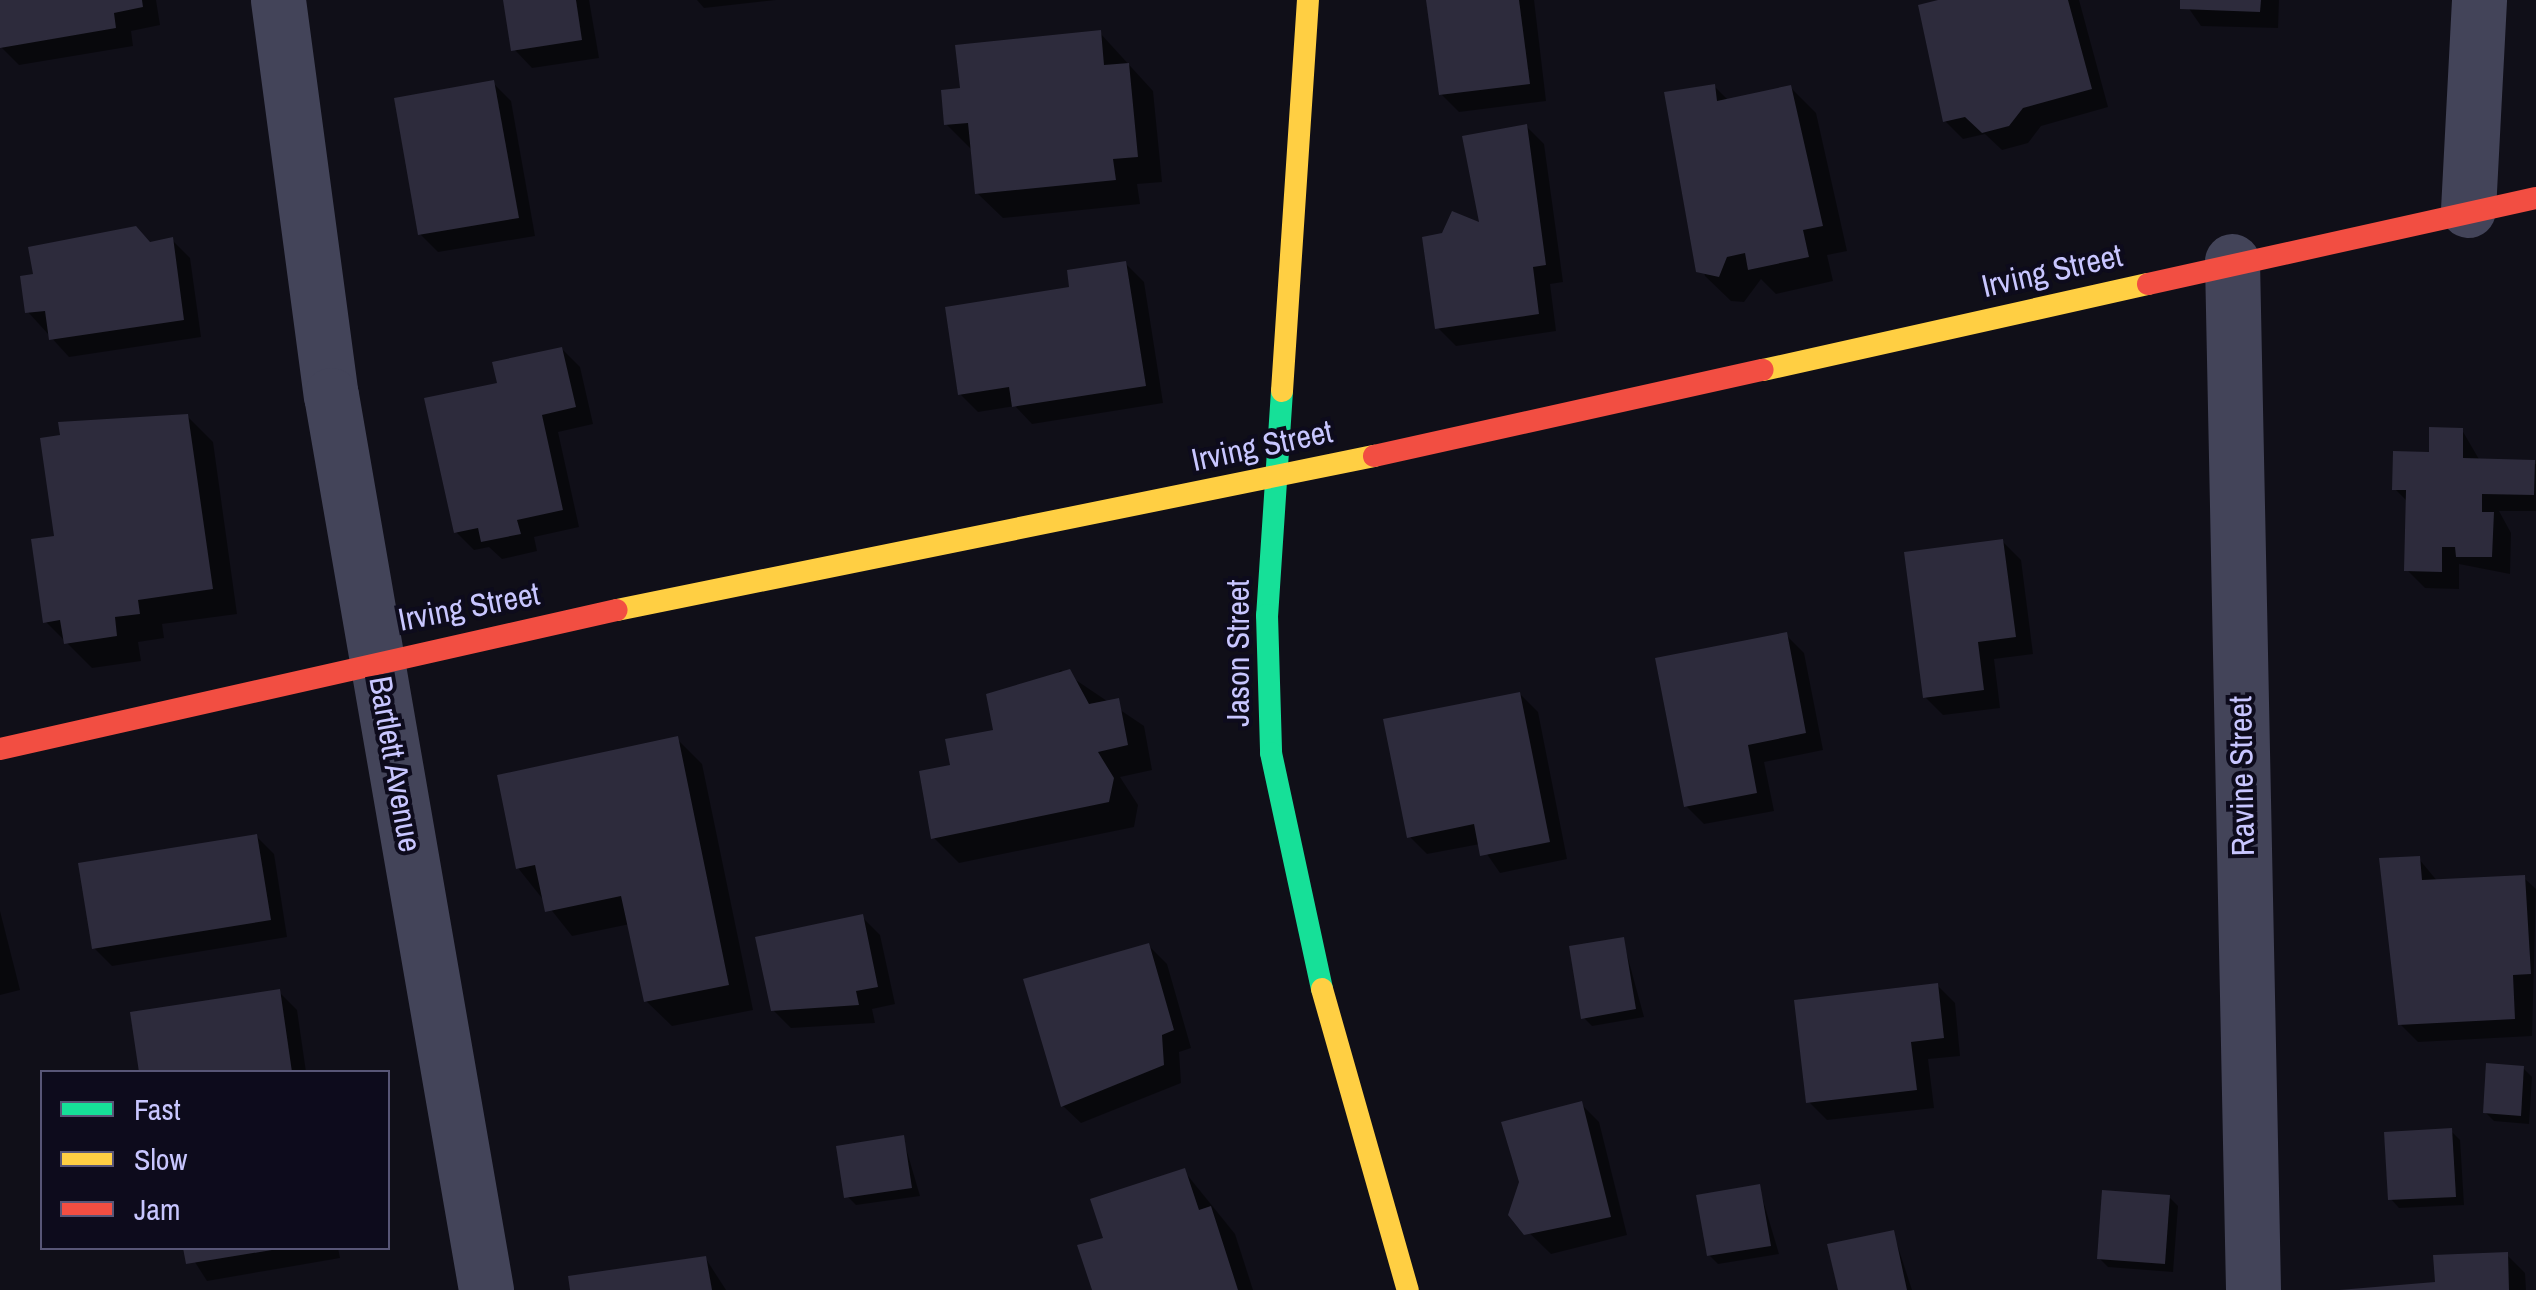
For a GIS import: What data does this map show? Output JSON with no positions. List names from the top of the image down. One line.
{"streets":{"street":["Irving Street","Jason Street","Bartlett Avenue","Ravine Street"]},"crossings":[["Irving Street","Jason Street"],["Irving Street","Bartlett Avenue"],["Irving Street","Ravine Street"]],"legend":["Fast","Slow","Jam"]}
